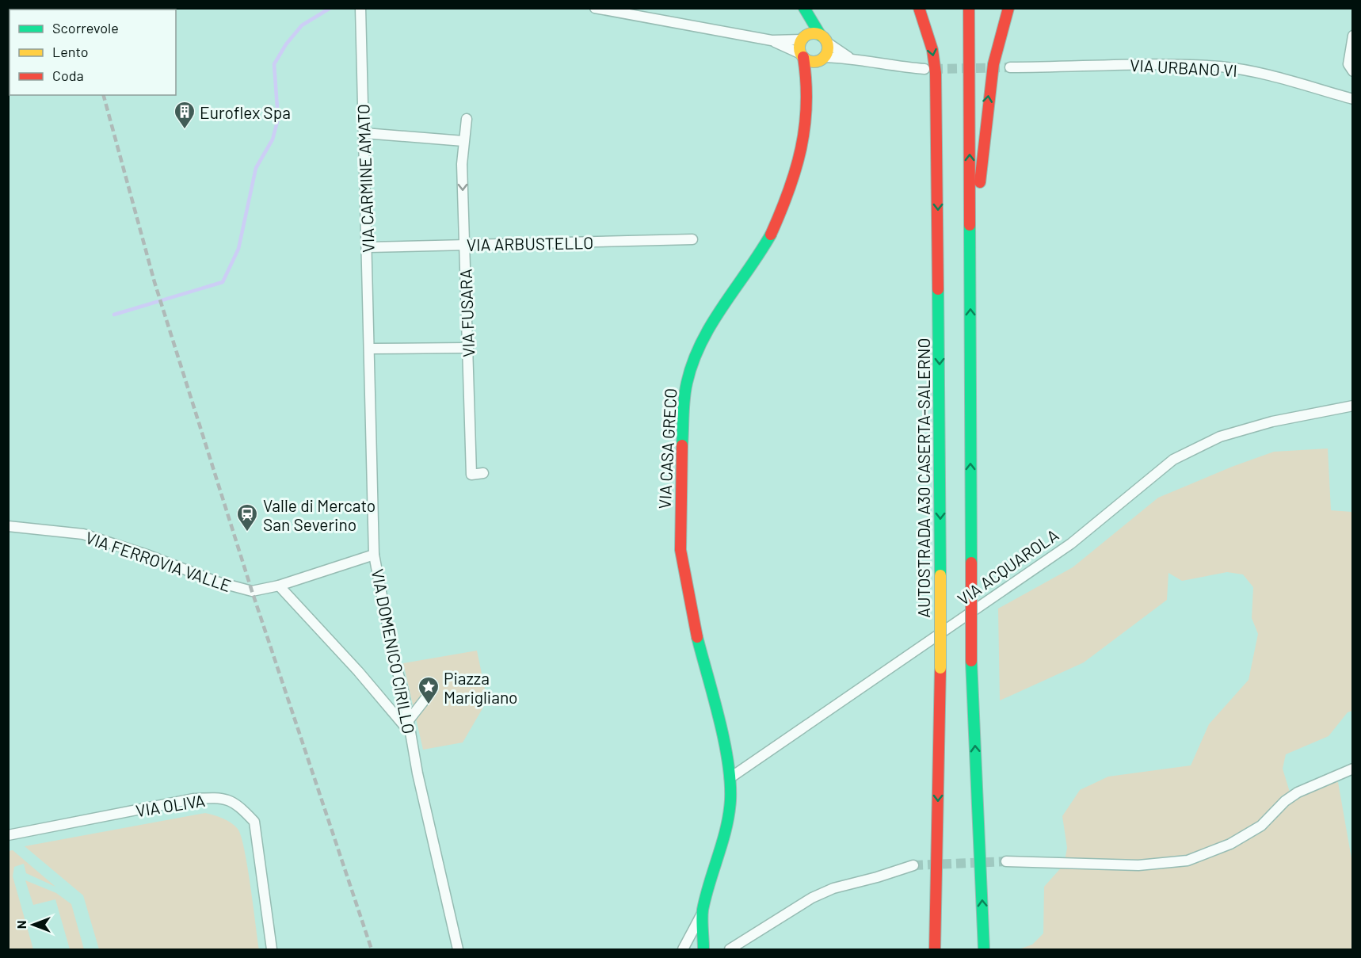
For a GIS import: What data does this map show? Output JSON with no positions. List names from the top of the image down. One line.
{"streets":{"main road":["VIA CASA GRECO","AUTOSTRADA A30 CASERTA-SALERNO"],"street":["VIA URBANO VI","VIA CARMINE AMATO","VIA ARBUSTELLO","VIA FUSARA","VIA FERROVIA VALLE","VIA ACQUAROLA","VIA DOMENICO CIRILLO","VIA OLIVA"]},"crossings":[["VIA CARMINE AMATO","VIA ARBUSTELLO"],["VIA CARMINE AMATO","VIA DOMENICO CIRILLO"],["VIA ARBUSTELLO","VIA FUSARA"],["VIA CASA GRECO","VIA ACQUAROLA"],["VIA FERROVIA VALLE","VIA DOMENICO CIRILLO"]],"places":{"building":["Euroflex Spa"],"station":["Valle di Mercato San Severino"],"place":["Piazza Marigliano"]},"legend":["Scorrevole","Lento","Coda"],"north":"left"}
